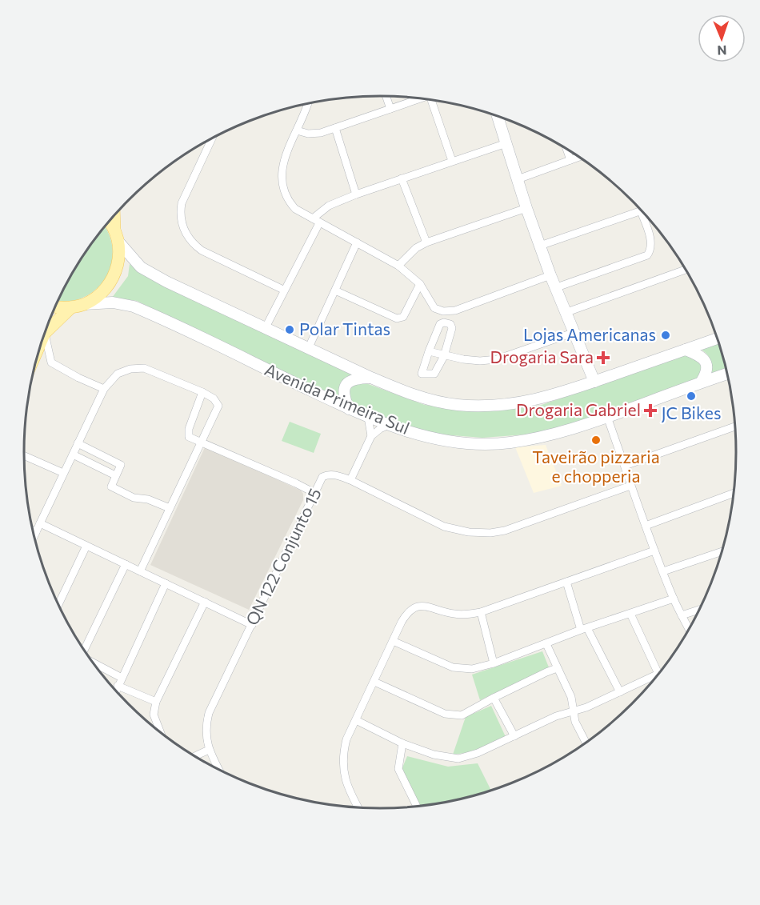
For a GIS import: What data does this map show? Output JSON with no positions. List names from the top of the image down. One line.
{"streets":{"main road":["Avenida Primeira Sul"],"street":["QN 122 Conjunto 15"]},"places":{"other":["Polar Tintas","Lojas Americanas","JC Bikes","Taveirão pizzaria e chopperia"],"health":["Drogaria Sara","Drogaria Gabriel"]},"north":"bottom"}
